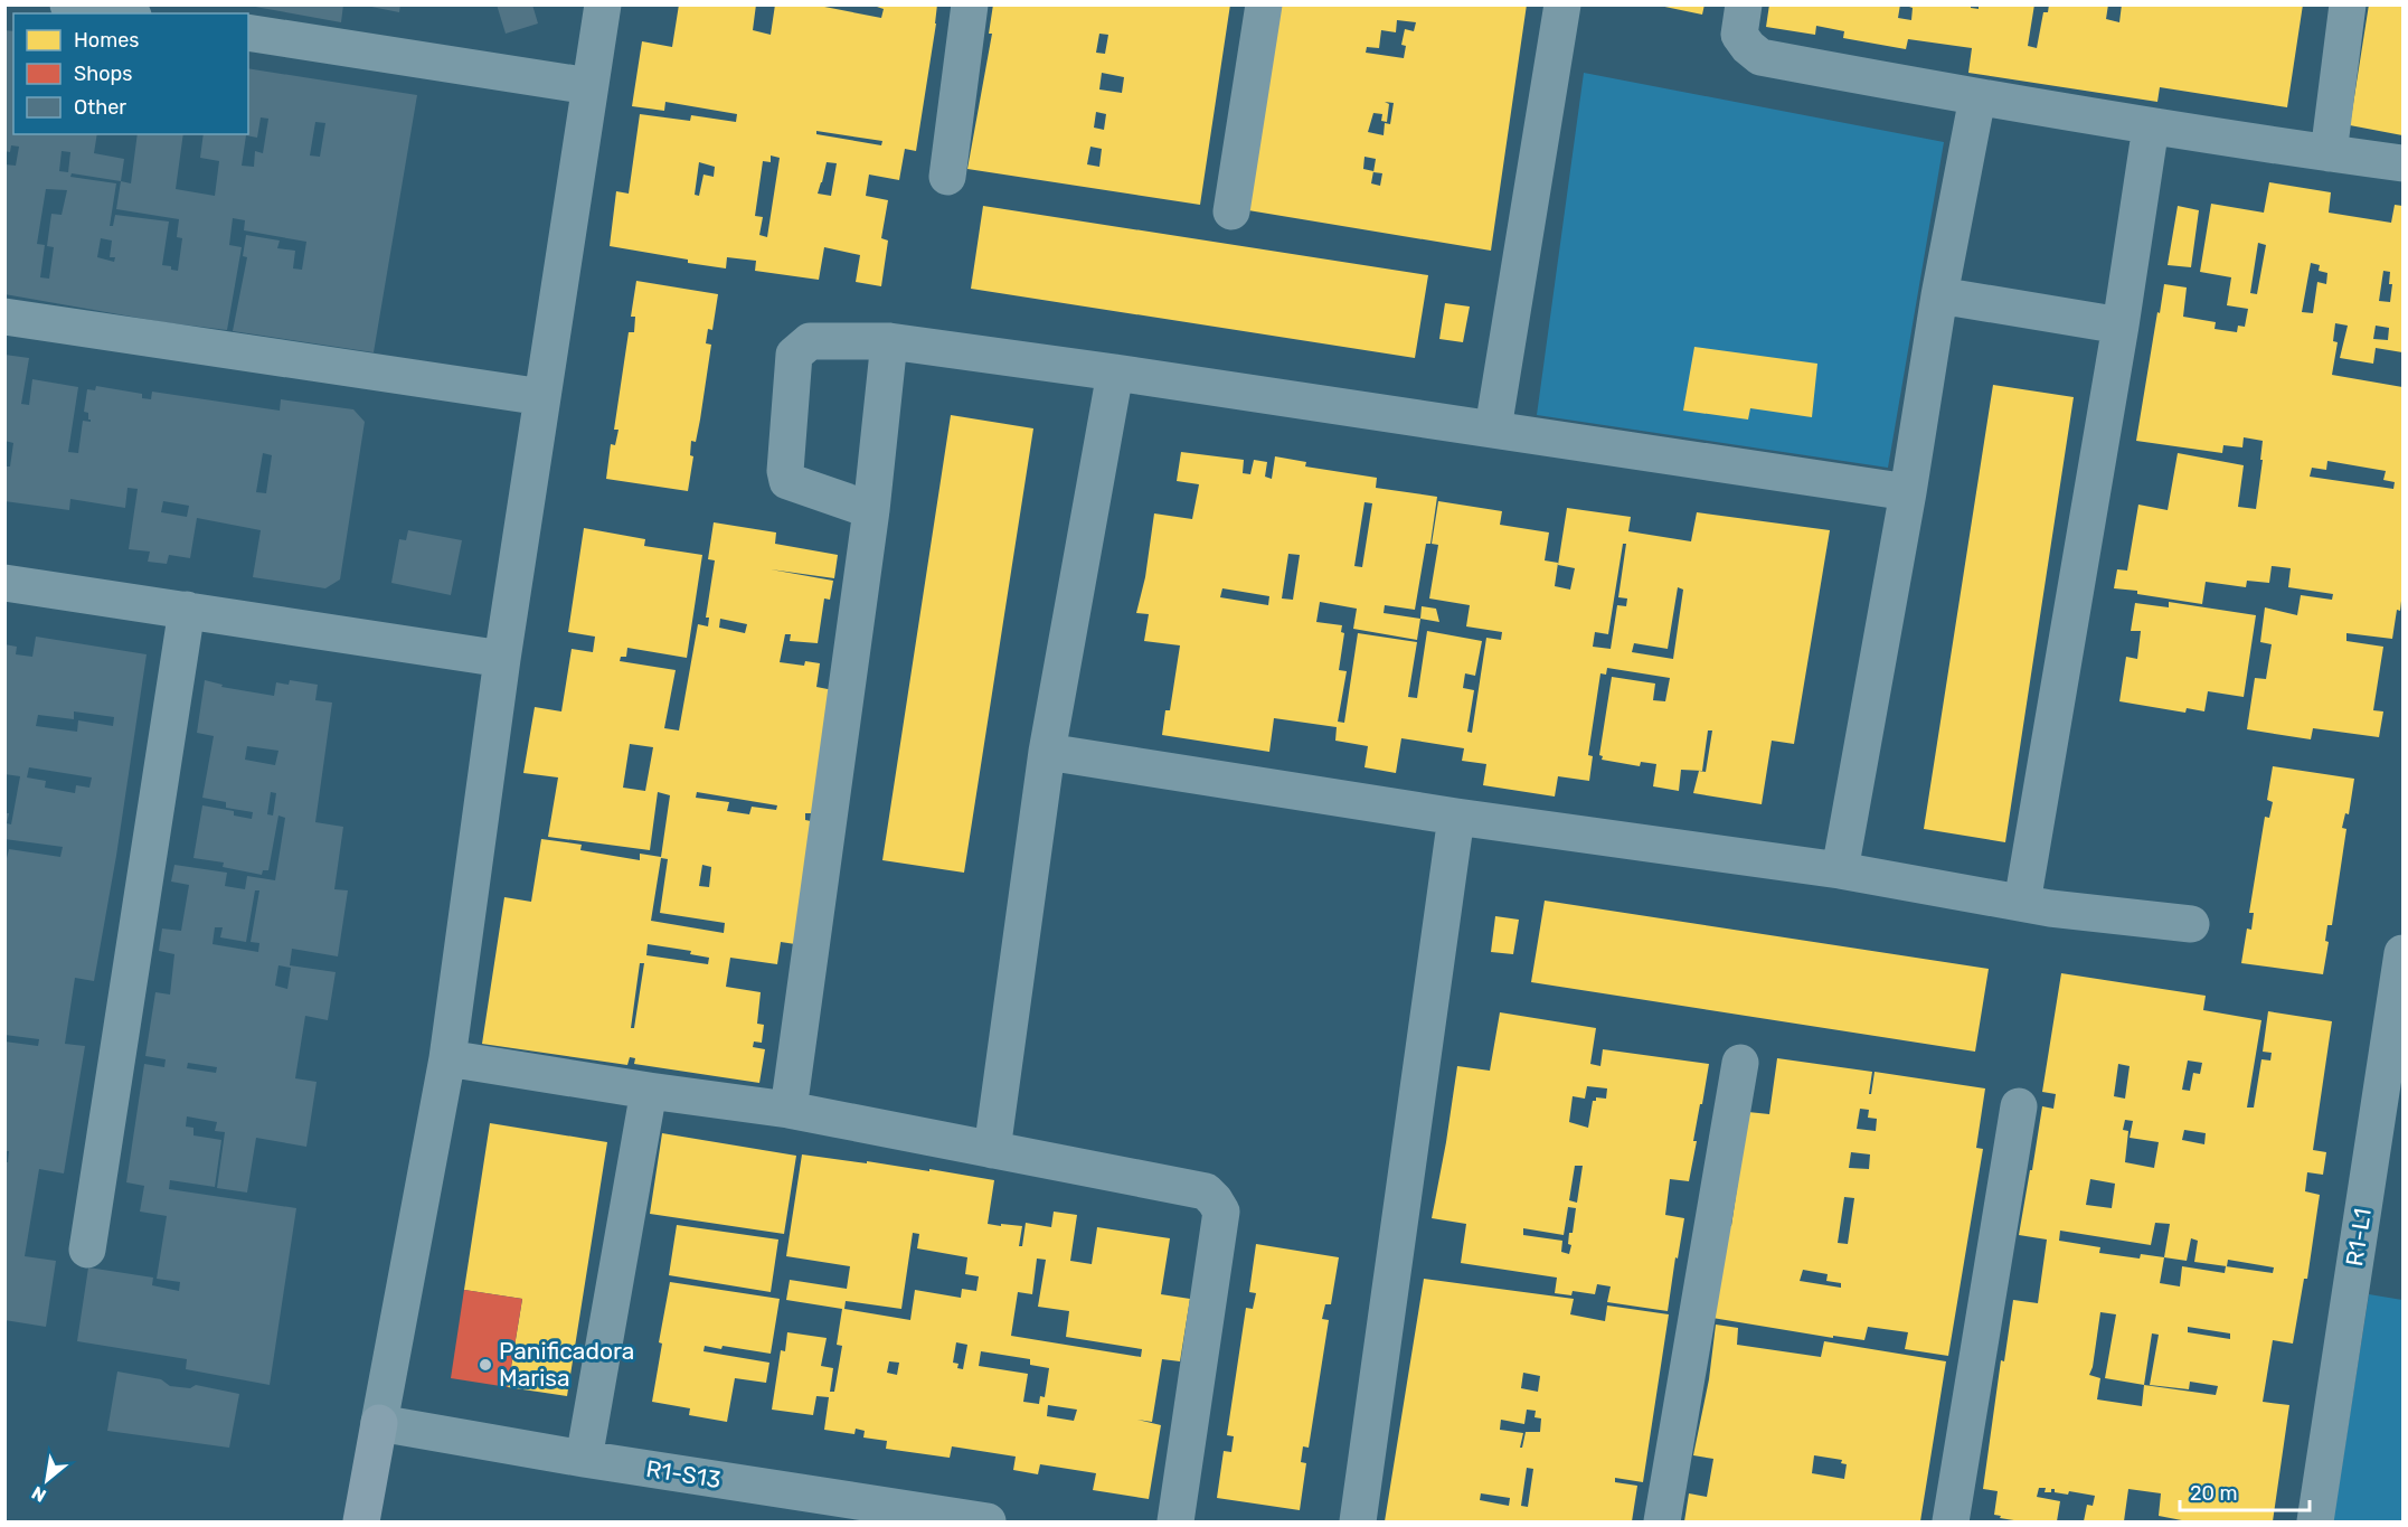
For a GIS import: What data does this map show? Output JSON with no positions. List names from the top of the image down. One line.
{"streets":{"street":["R1-L1","R1-S13"]},"places":["Panificadora Marisa"],"legend":["Homes","Shops","Other"],"scale_bar":"20 m","north":"bottom left"}
